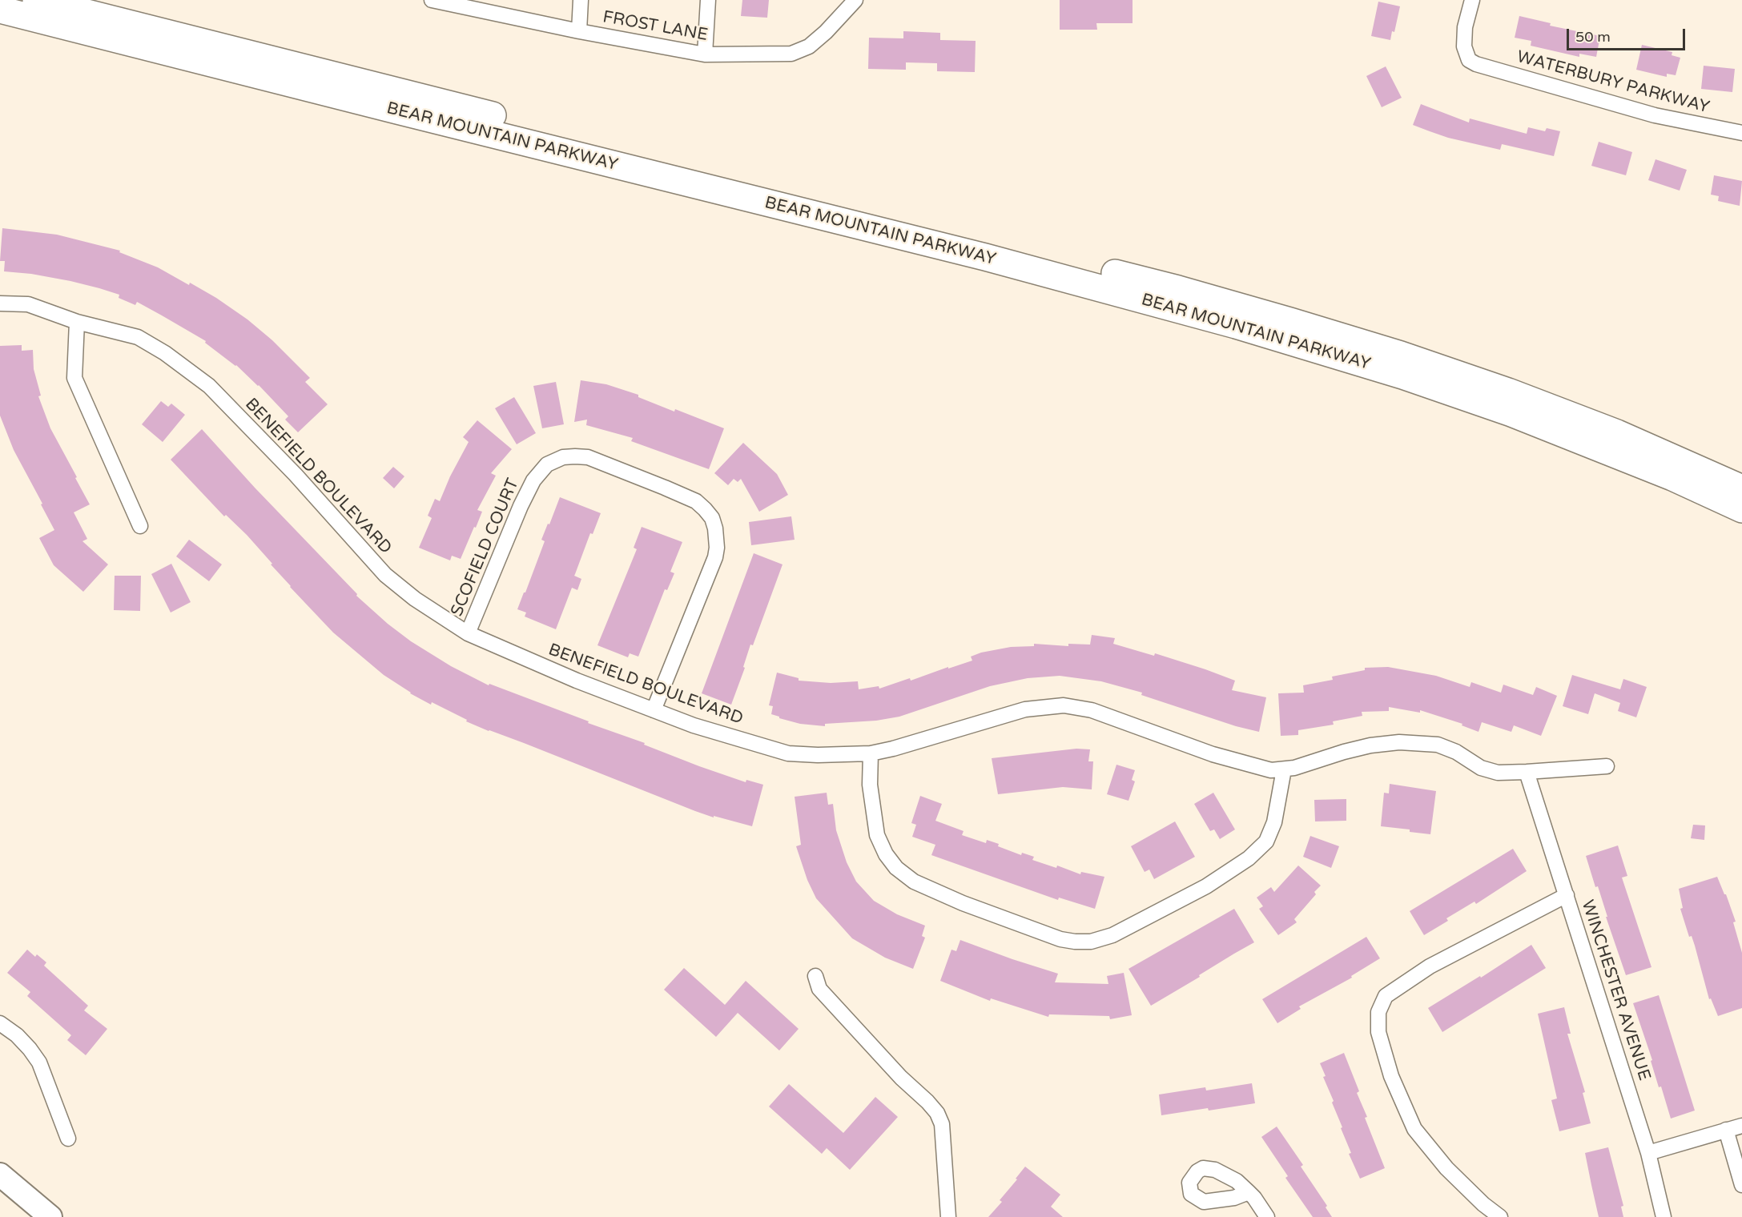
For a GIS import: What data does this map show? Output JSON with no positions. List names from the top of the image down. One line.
{"streets":{"highway":["BEAR MOUNTAIN PARKWAY"],"street":["FROST LANE","WATERBURY PARKWAY","BENEFIELD BOULEVARD","SCOFIELD COURT","WINCHESTER AVENUE"]},"crossings":[["BENEFIELD BOULEVARD","SCOFIELD COURT"]],"scale_bar":"50 m"}
